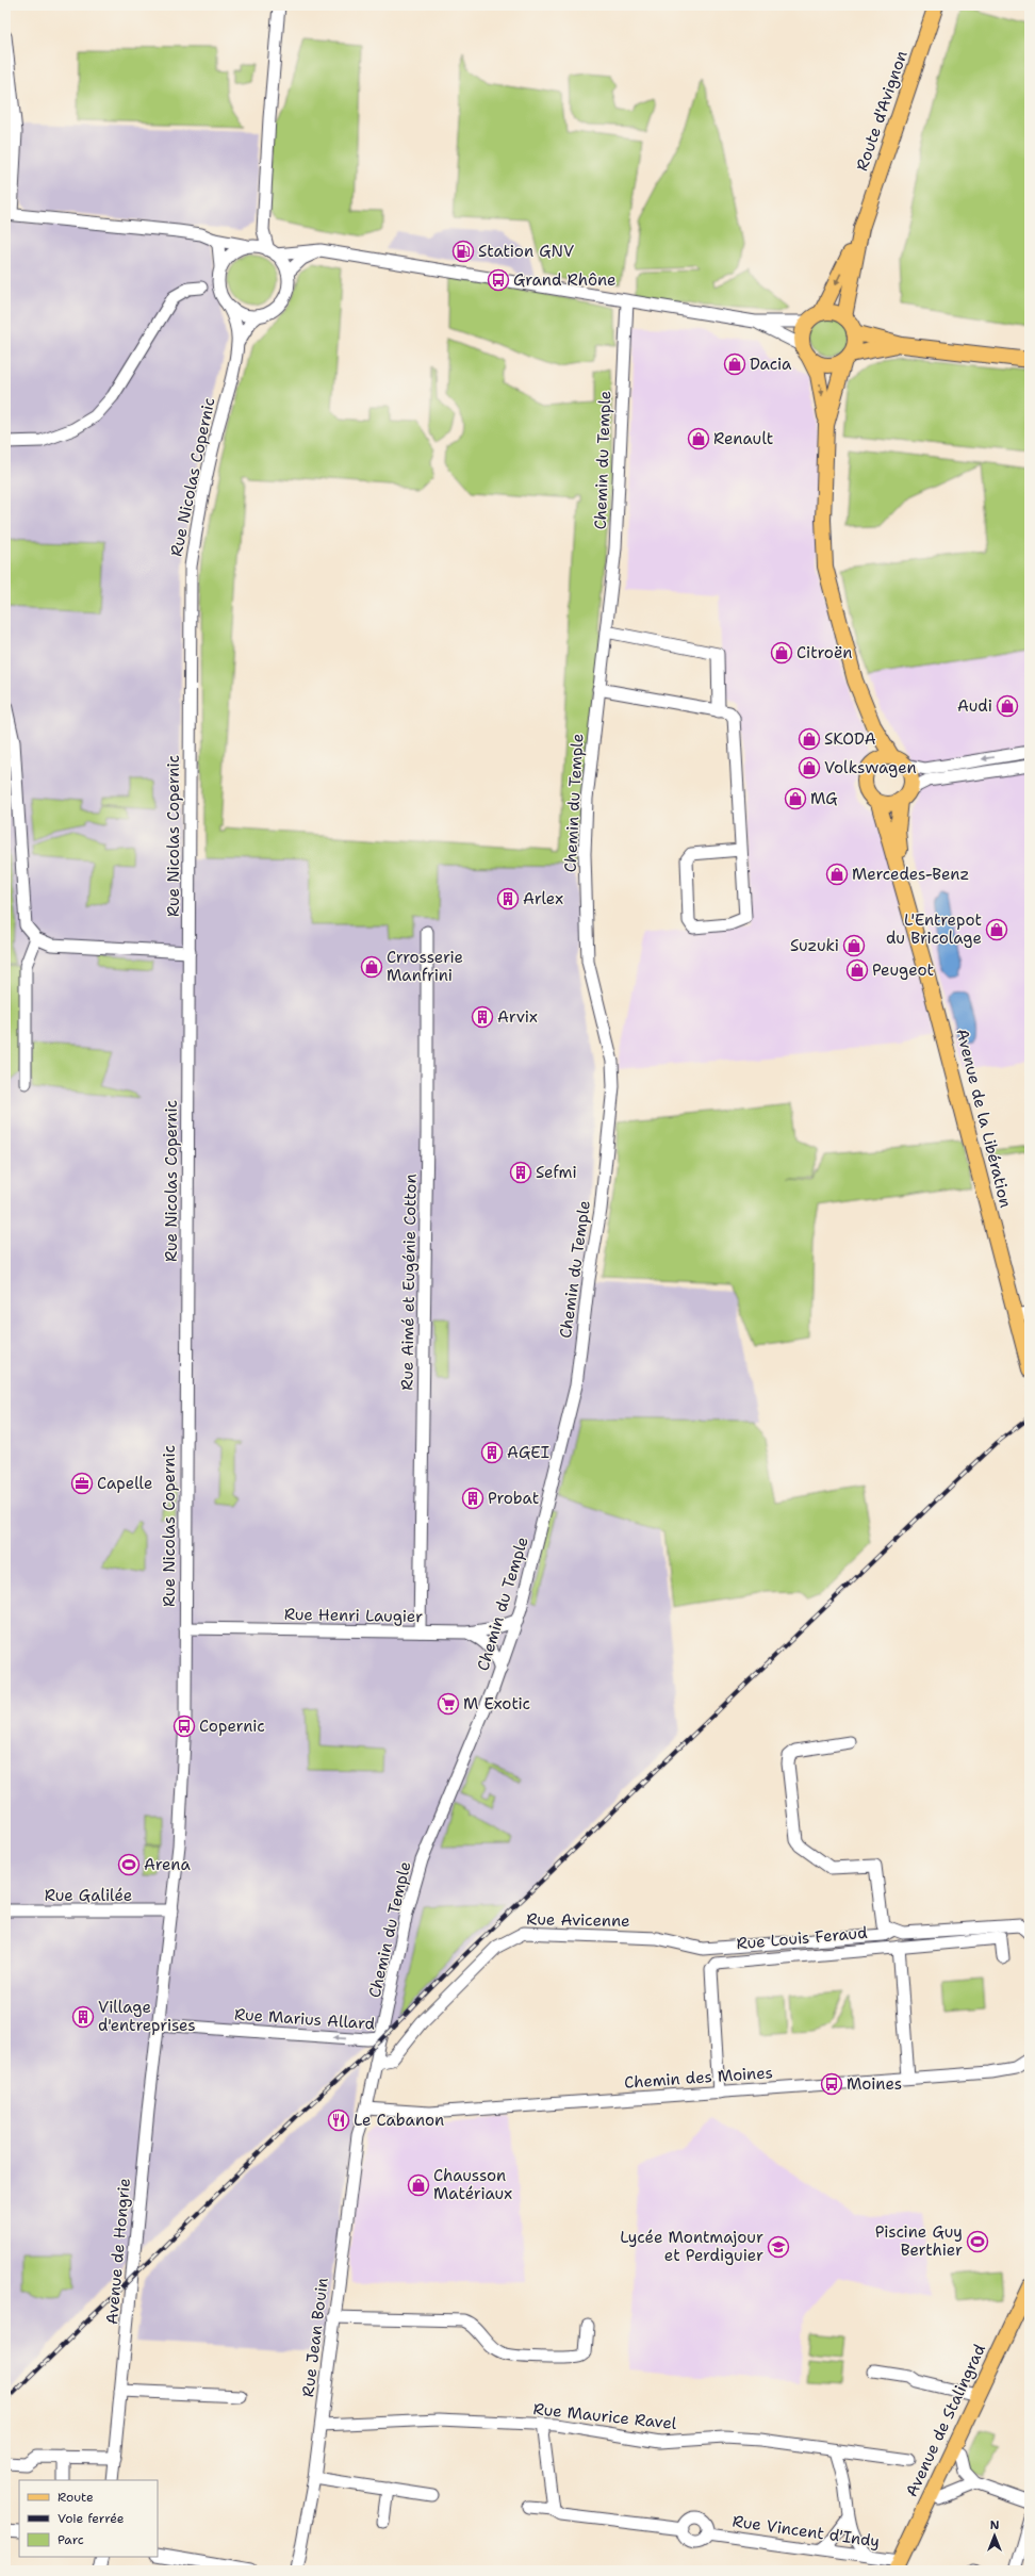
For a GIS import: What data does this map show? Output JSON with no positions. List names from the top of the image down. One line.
{"streets":{"main road":["Route d'Avignon","Avenue de la Libération","Avenue de Stalingrad"],"street":["Chemin du Temple","Rue Nicolas Copernic","Rue Aimé et Eugénie Cotton","Rue Henri Laugier","Rue Galilée","Rue Avicenne","Rue Louis Feraud","Rue Marius Allard","Chemin des Moines","Avenue de Hongrie","Rue Jean Bouin","Rue Maurice Ravel","Rue Vincent d'Indy"]},"crossings":[["Chemin du Temple","Rue Henri Laugier"],["Chemin du Temple","Rue Marius Allard"],["Rue Nicolas Copernic","Rue Henri Laugier"],["Rue Nicolas Copernic","Rue Galilée"],["Rue Nicolas Copernic","Rue Marius Allard"],["Rue Nicolas Copernic","Avenue de Hongrie"],["Rue Aimé et Eugénie Cotton","Rue Henri Laugier"],["Rue Avicenne","Rue Marius Allard"],["Rue Louis Feraud","Chemin des Moines"],["Rue Marius Allard","Chemin des Moines"],["Rue Marius Allard","Avenue de Hongrie"],["Rue Marius Allard","Rue Jean Bouin"],["Chemin des Moines","Rue Jean Bouin"],["Rue Jean Bouin","Rue Maurice Ravel"],["Avenue de Stalingrad","Rue Vincent d'Indy"]],"one_way":["Rue Marius Allard"],"places":{"fuel station":["Station GNV"],"bus stop":["Grand Rhône","Copernic","Moines"],"shop":["Dacia","Renault","Citroën","Audi","SKODA","Volkswagen","MG","Mercedes-Benz","L'Entrepot du Bricolage","Suzuki","Crrosserie Manfrini","Peugeot","Chausson Matériaux"],"building":["Arlex","Arvix","Sefmi","AGEI","Probat","Village d'entreprises"],"office":["Capelle"],"supermarket":["M Exotic"],"sports":["Arena","Piscine Guy Berthier"],"restaurant":["Le Cabanon"],"school or university":["Lycée Montmajour et Perdiguier"]},"legend":["Route","Voie ferrée","Parc"],"north":"top"}
